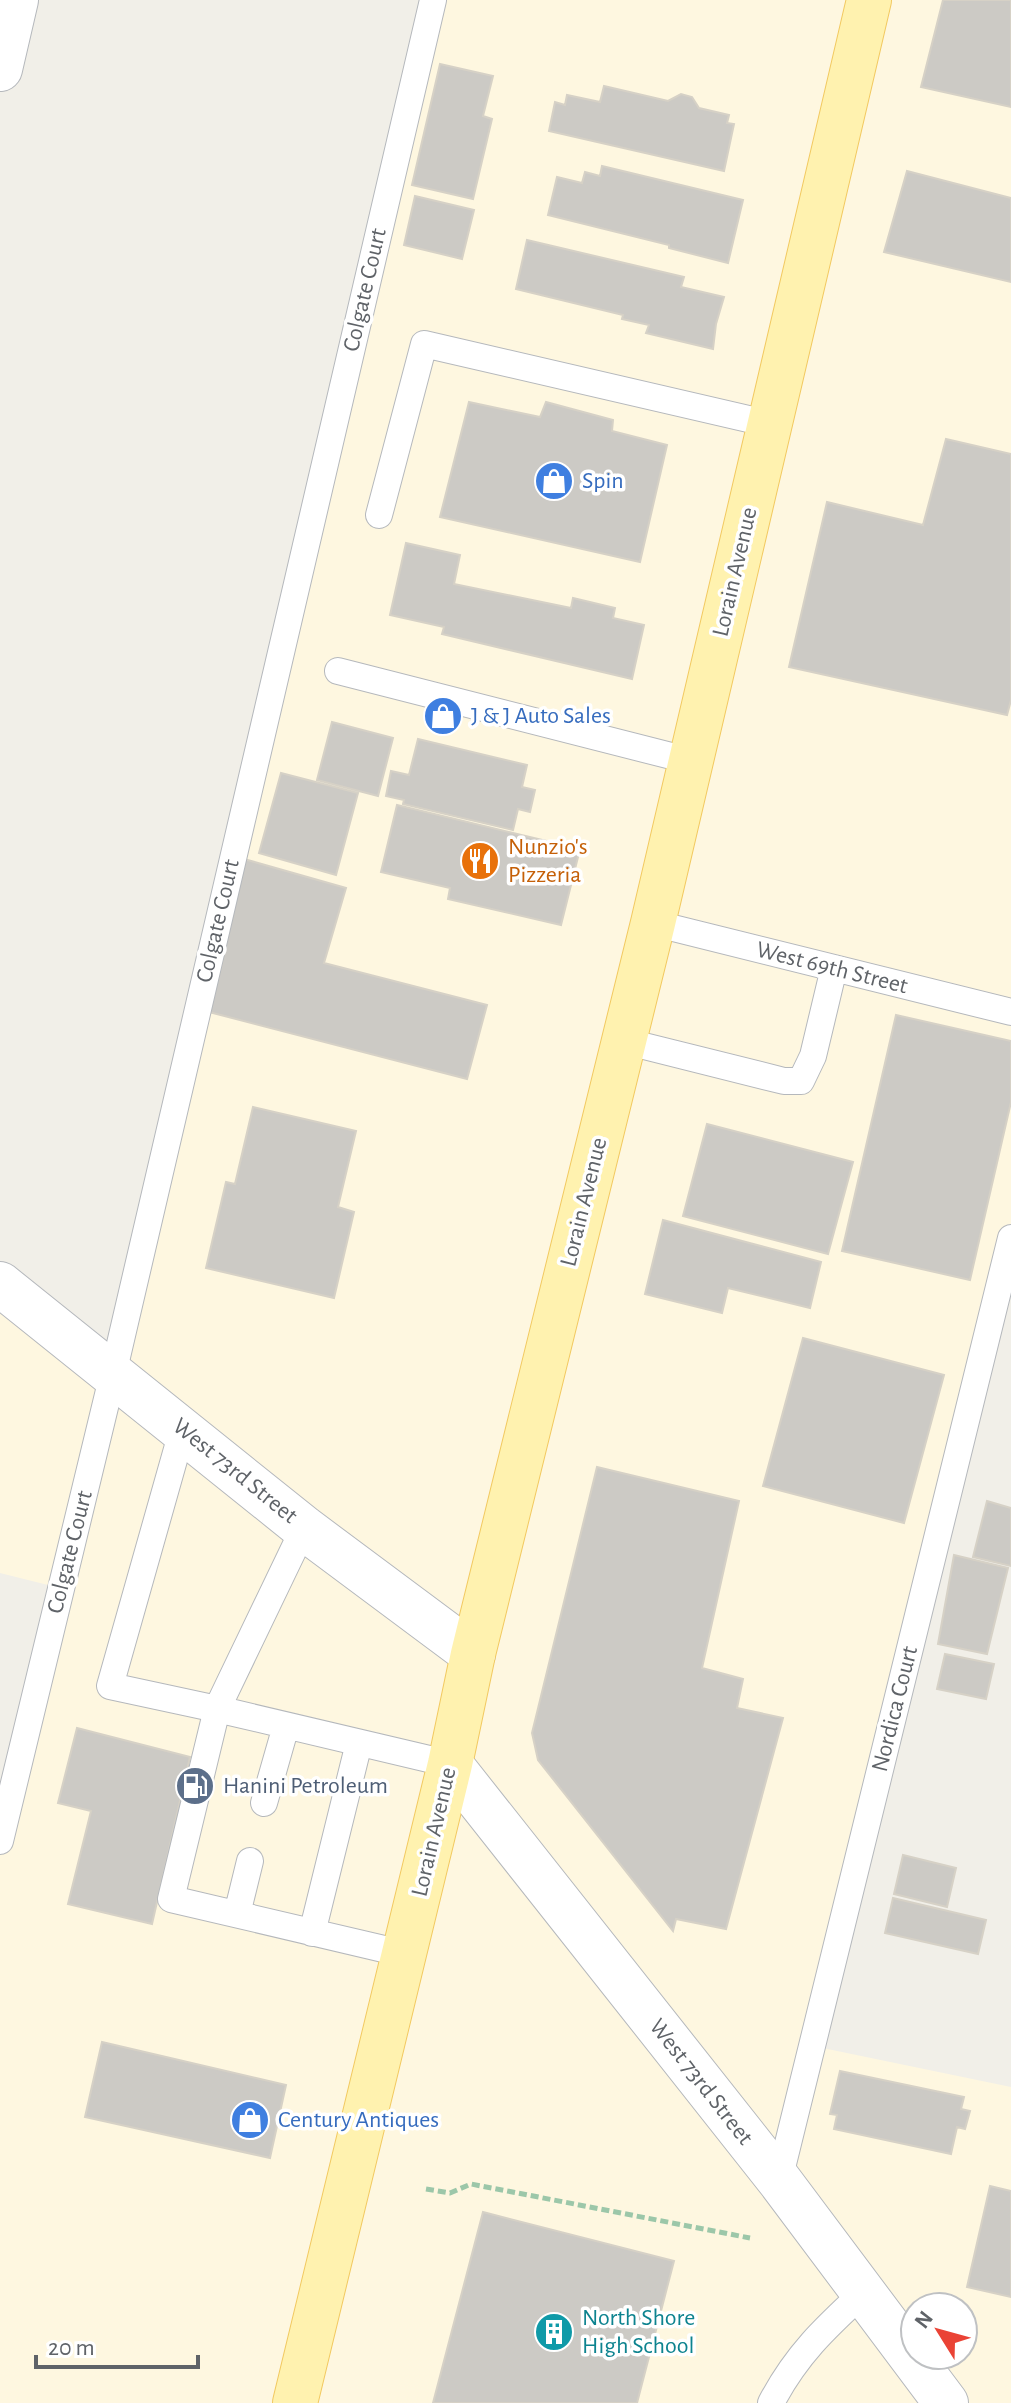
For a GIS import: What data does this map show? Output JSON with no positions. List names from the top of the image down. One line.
{"streets":{"main road":["Lorain Avenue"],"street":["West 73rd Street"],"lane":["Colgate Court","West 69th Street","Nordica Court"]},"crossings":[["Colgate Court","West 73rd Street"],["Lorain Avenue","West 69th Street"],["Lorain Avenue","West 73rd Street"],["West 73rd Street","Nordica Court"]],"places":{"shop":["Spin","J & J Auto Sales","Century Antiques"],"restaurant":["Nunzio's Pizzeria"],"fuel station":["Hanini Petroleum"],"building":["North Shore High School"]},"scale_bar":"20 m","north":"top left"}
